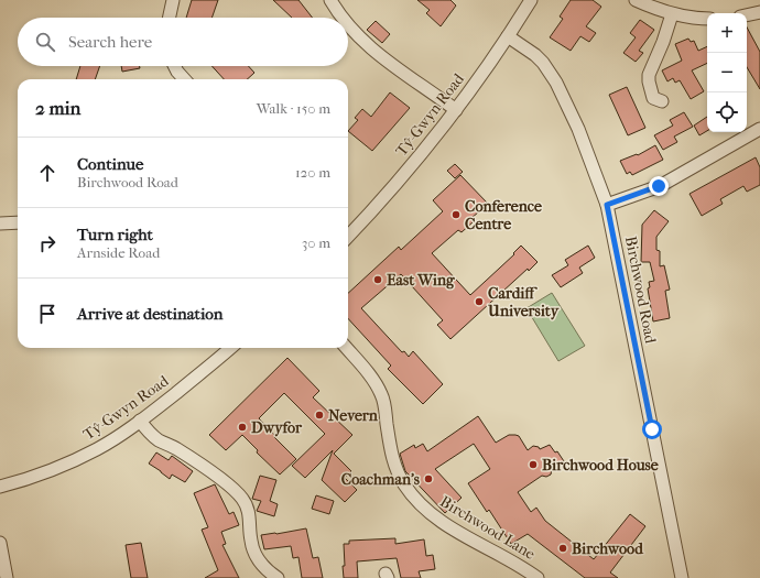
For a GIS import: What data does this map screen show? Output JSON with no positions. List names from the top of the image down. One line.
{"streets":{"street":["Tŷ-Gwyn Road","Birchwood Road","Birchwood Lane"]},"crossings":[["Tŷ-Gwyn Road","Birchwood Road"]],"places":["Conference Centre","East Wing","Cardiff University","Nevern","Dwyfor","Birchwood House","Coachman's","Birchwood"],"page":{"map_buttons":["+","−"],"search":"Search here","heading":["2 min","Walk · 150 m"],"list":[["Continue","Birchwood Road","120 m"],["Turn right","Arnside Road","30 m"],"Arrive at destination"]}}
